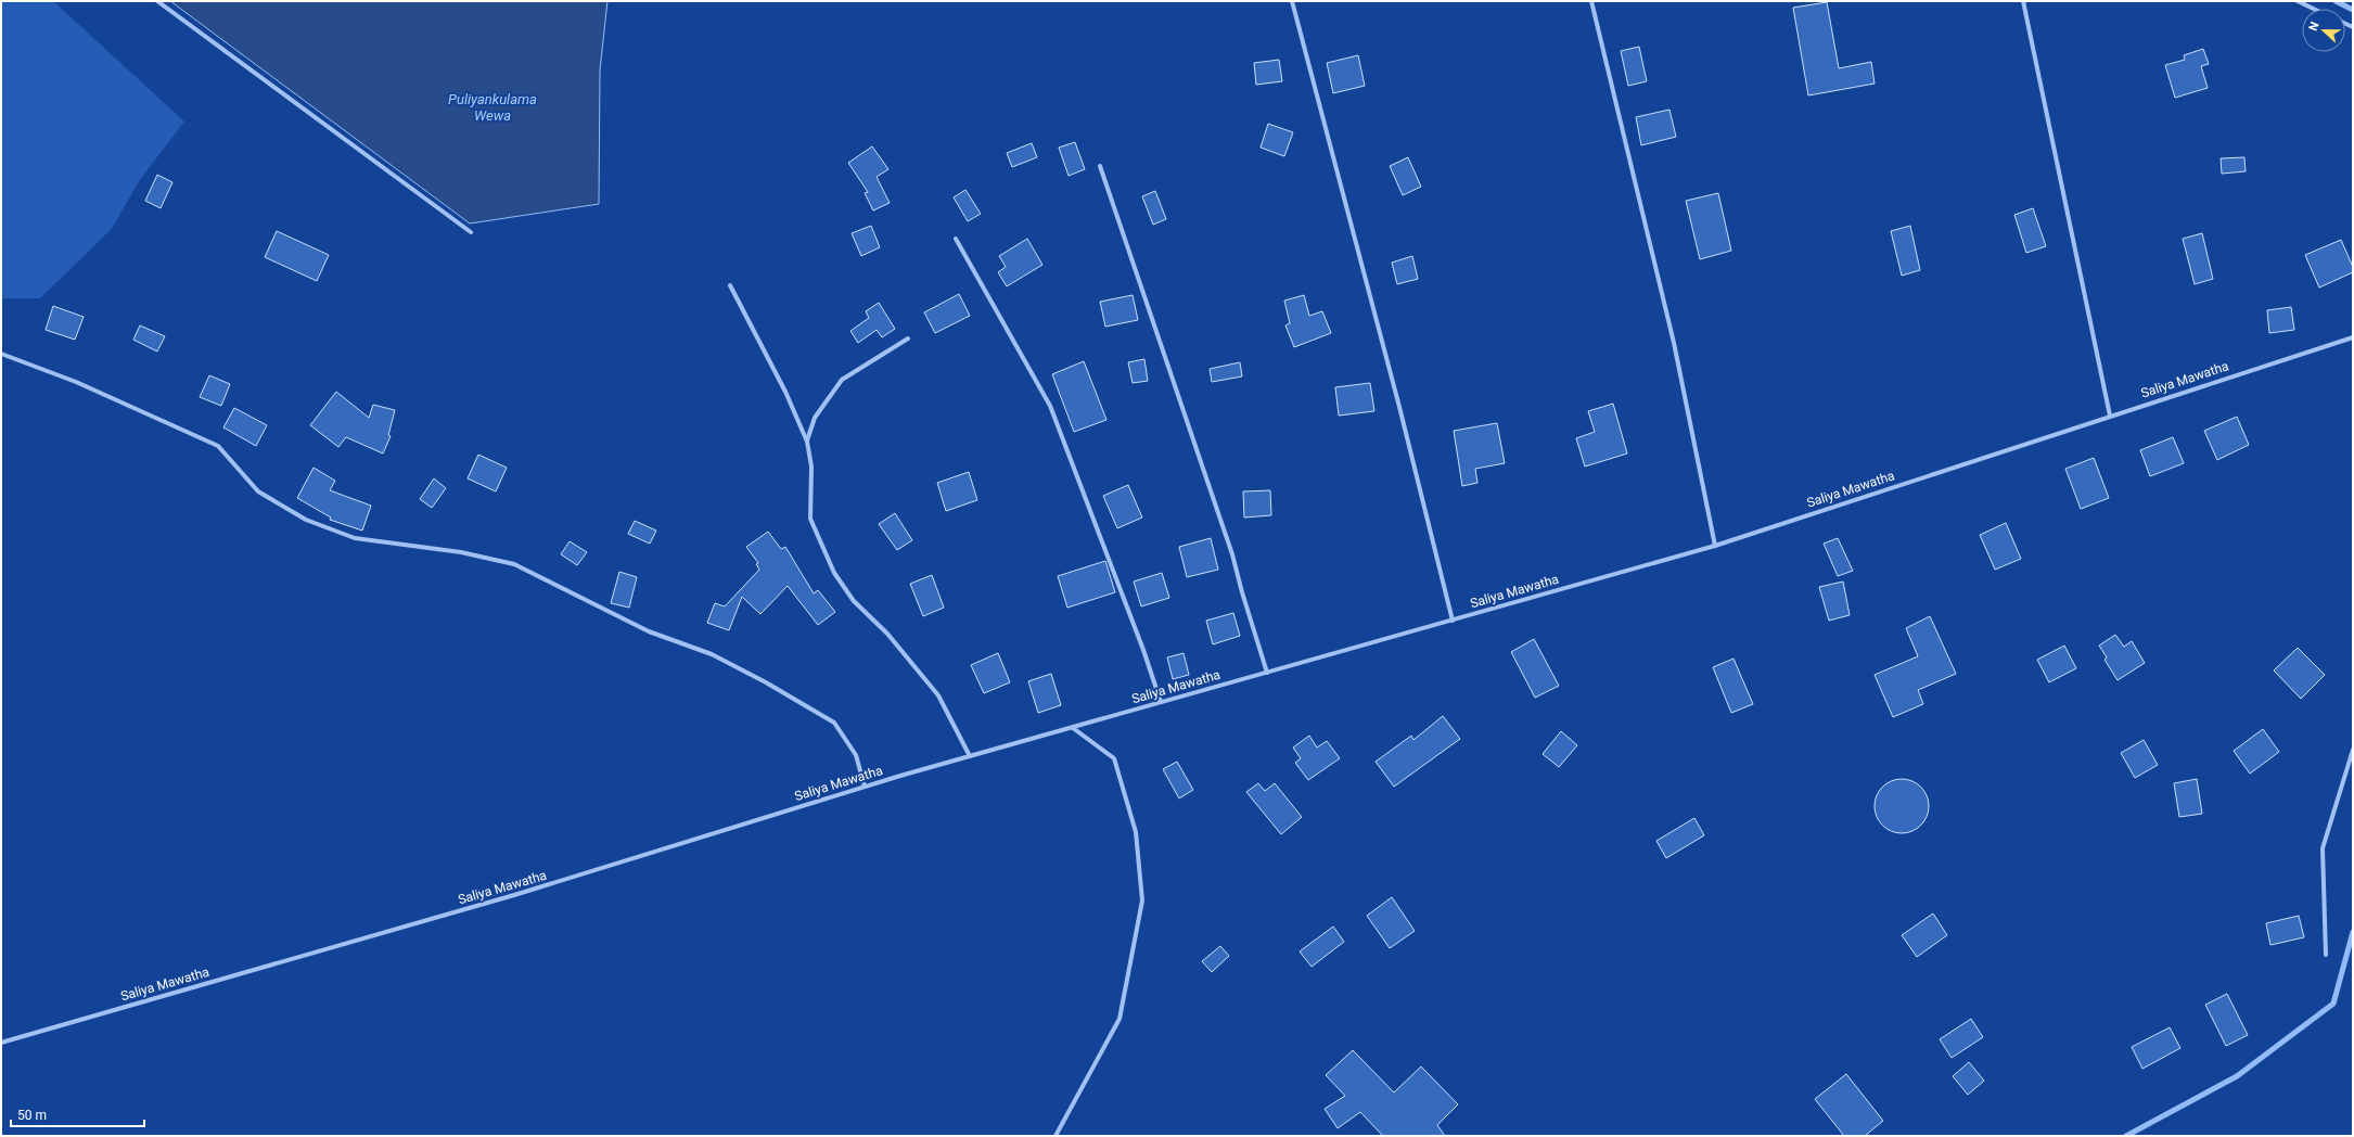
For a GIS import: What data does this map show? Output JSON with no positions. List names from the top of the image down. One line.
{"streets":{"street":["Saliya Mawatha"]},"water":["Puliyankulama Wewa"],"scale_bar":"50 m","north":"left"}
